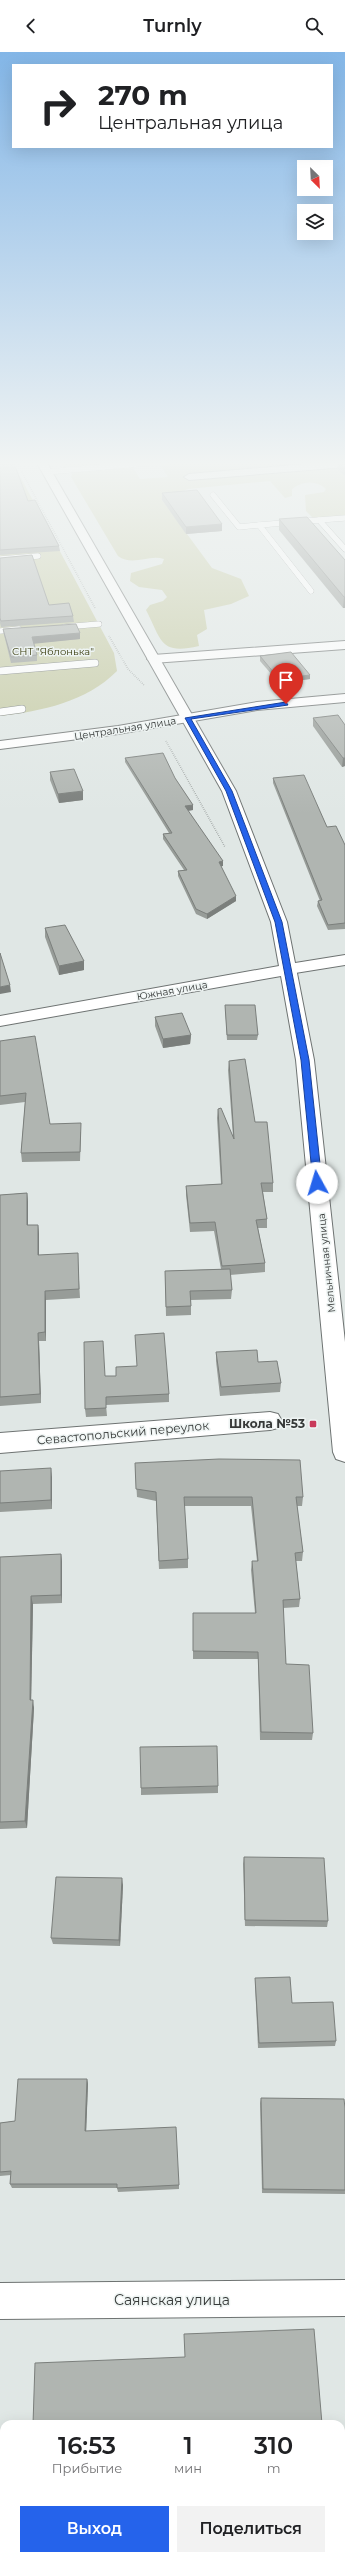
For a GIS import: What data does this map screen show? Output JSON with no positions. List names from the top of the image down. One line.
{"streets":{"main road":["Центральная улица","Южная улица","Мельничная улица","Севастопольский переулок","Саянская улица"]},"crossings":[["Центральная улица","Мельничная улица"],["Южная улица","Мельничная улица"]],"parks":["СНТ \"Яблонька\""],"places":{"transit":["Школа №53"]},"north":"bottom right","page":{"header":"Turnly","turn":["270 m","Центральная улица"],"eta":["16:53","Прибытие","1","мин","310","m"],"buttons":["Выход","Поделиться"]}}
